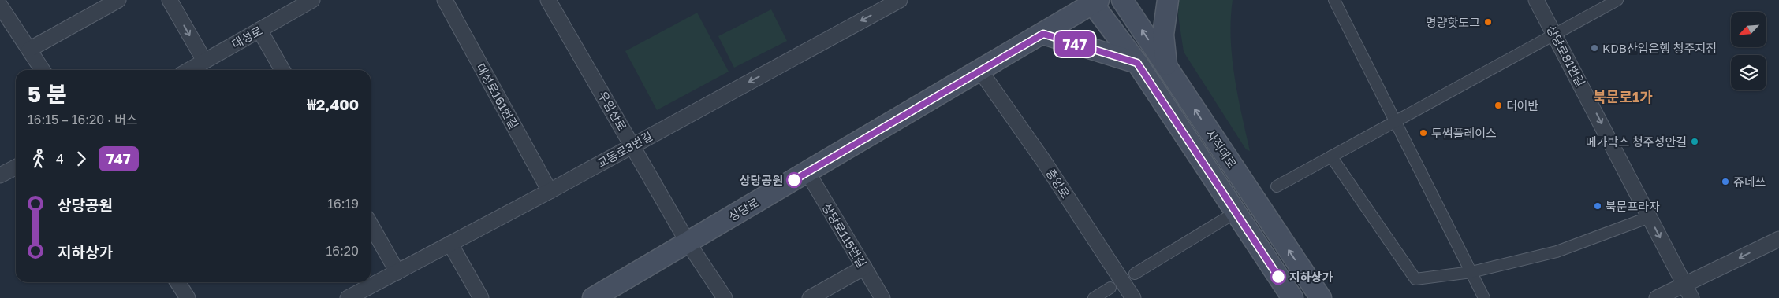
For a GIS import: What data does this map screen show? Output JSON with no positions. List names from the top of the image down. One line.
{"streets":{"main road":["사직대로","상당로"],"street":["대성로","상당로81번길","대성로161번길","우암산로","교동로3번길","중앙로","상당로115번길"]},"crossings":[["대성로161번길","교동로3번길"],["우암산로","교동로3번길"],["우암산로","상당로"],["사직대로","상당로"],["중앙로","상당로"],["상당로","상당로115번길"]],"one_way":["상당로81번길","교동로3번길"],"districts":["북문로1가"],"places":["명량핫도그","KDB산업은행 청주지점","더어반","투썸플레이스","메가박스 청주성안길","상당공원","쥬네쓰","북문프라자","지하상가"],"lines":["bus line 747"],"north":"bottom left","page":{"on_map":"747","heading":["5 분","16:15 – 16:20 · 버스","₩2,400"],"legs":["4","747"],"list":[{"name":"상당공원","value":"16:19"},{"name":"지하상가","value":"16:20"}]}}
